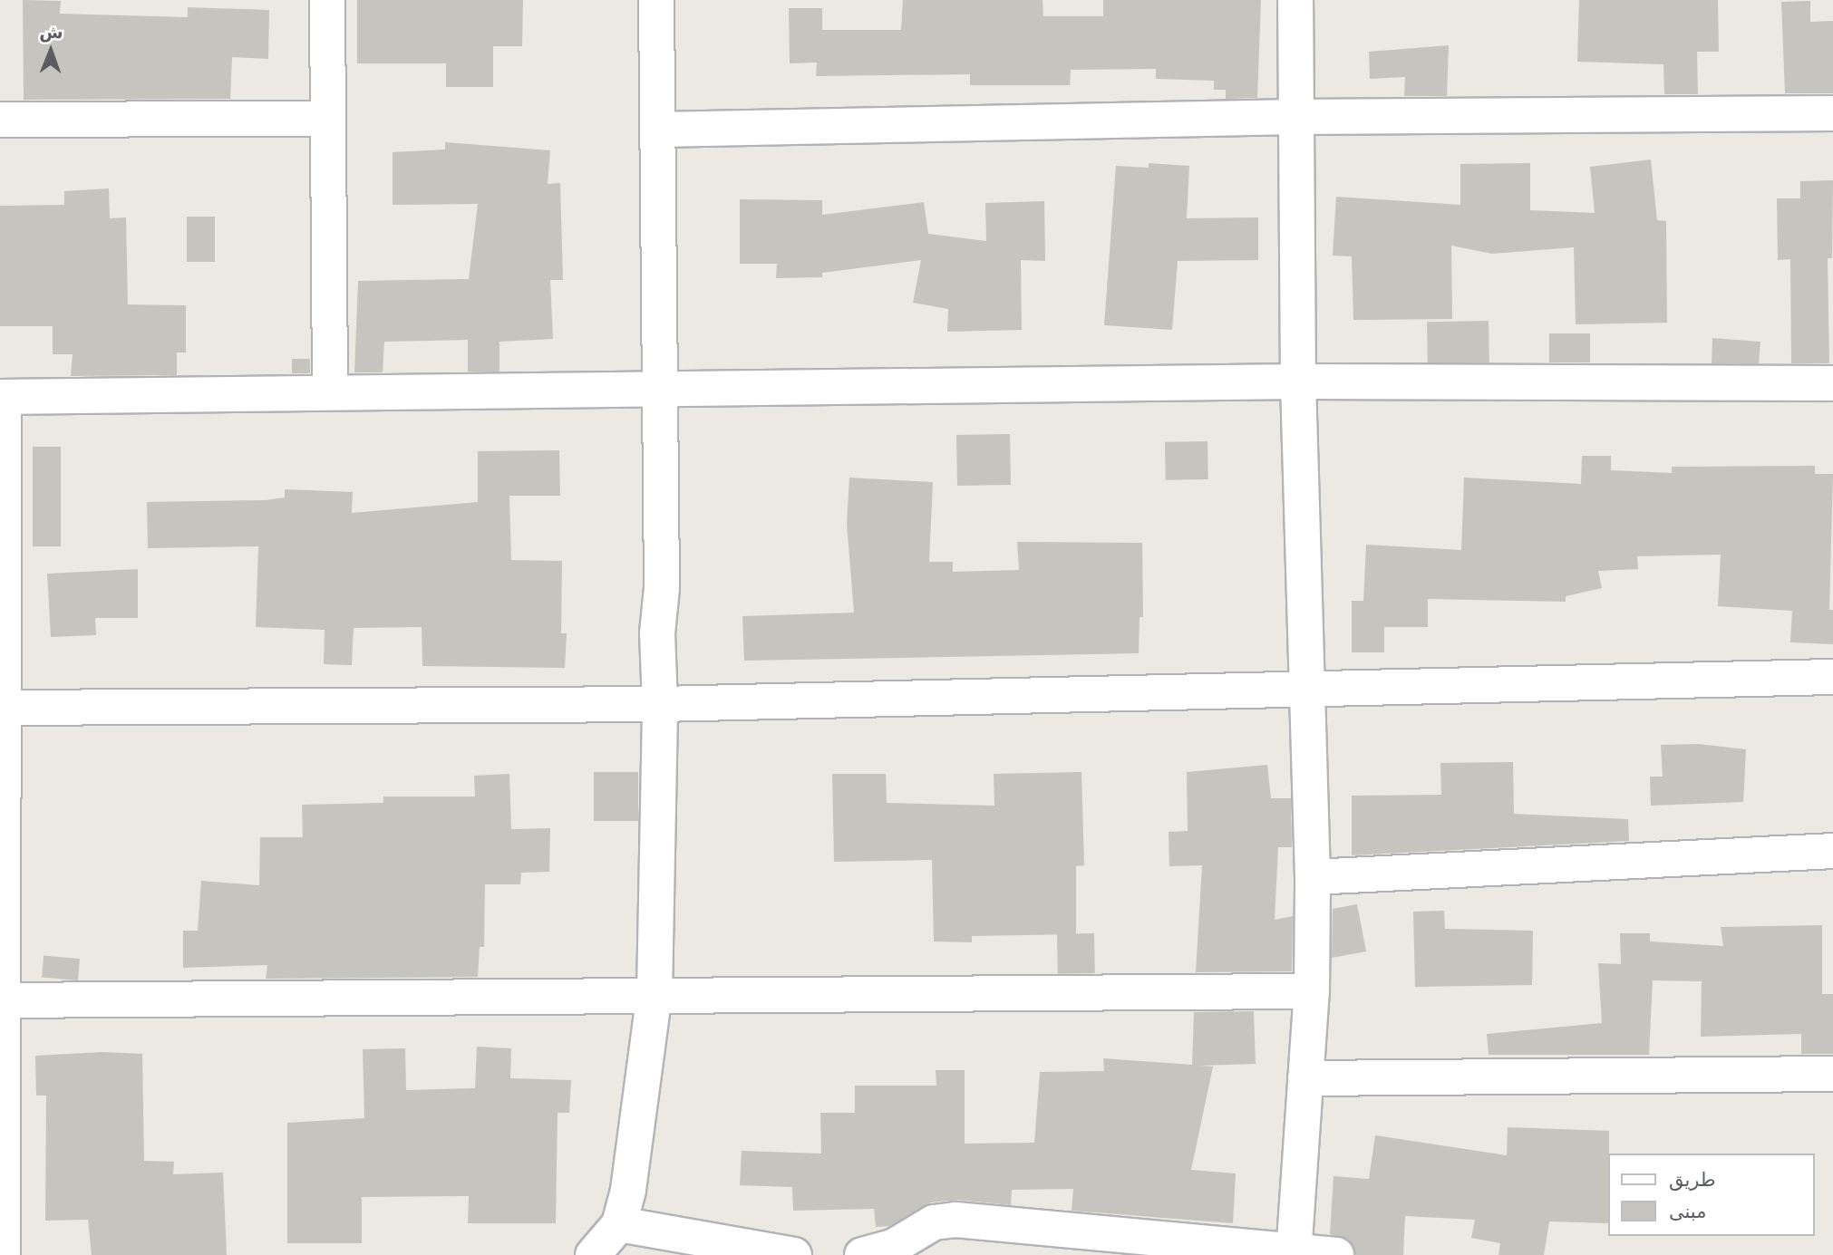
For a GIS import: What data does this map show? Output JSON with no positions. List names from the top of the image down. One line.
{"legend":["طريق","مبنى"],"north":"top"}
